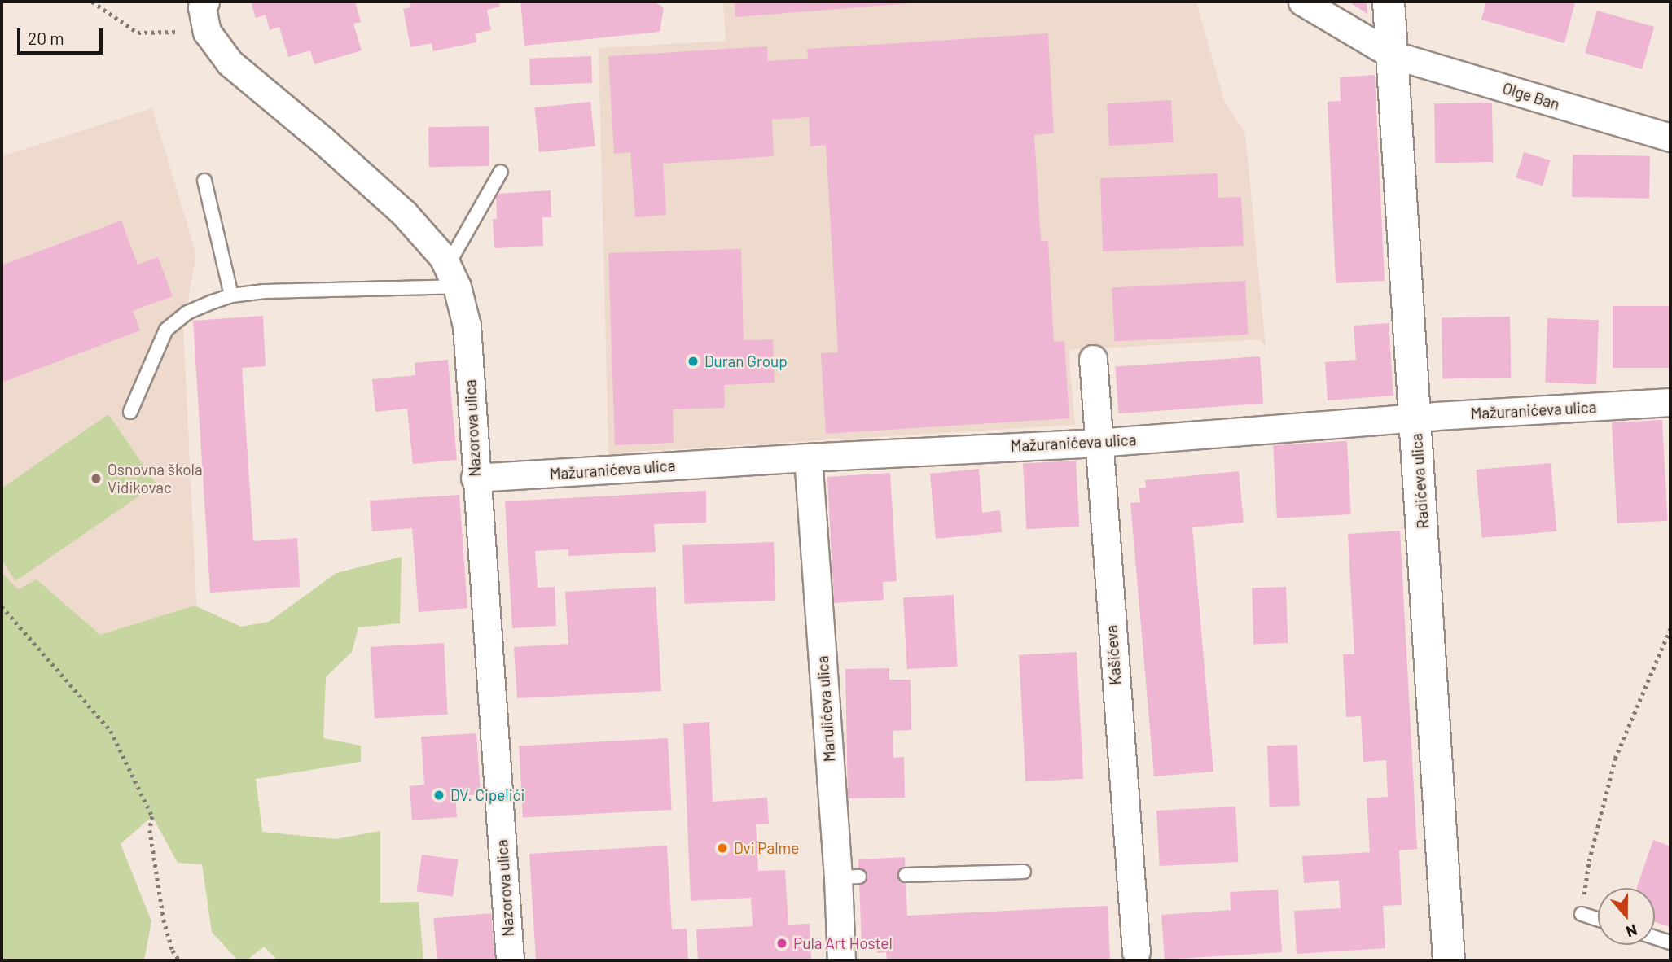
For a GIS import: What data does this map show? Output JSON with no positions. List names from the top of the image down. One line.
{"streets":{"street":["Olge Ban","Mažuranićeva ulica","Nazorova ulica","Radićeva ulica","Kašićeva","Marulićeva ulica"]},"crossings":[["Olge Ban","Radićeva ulica"],["Mažuranićeva ulica","Nazorova ulica"],["Mažuranićeva ulica","Radićeva ulica"],["Mažuranićeva ulica","Kašićeva"],["Mažuranićeva ulica","Marulićeva ulica"]],"places":["Duran Group","Osnovna škola Vidikovac","DV. Cipelići","Dvi Palme","Pula Art Hostel"],"scale_bar":"20 m","north":"bottom"}
